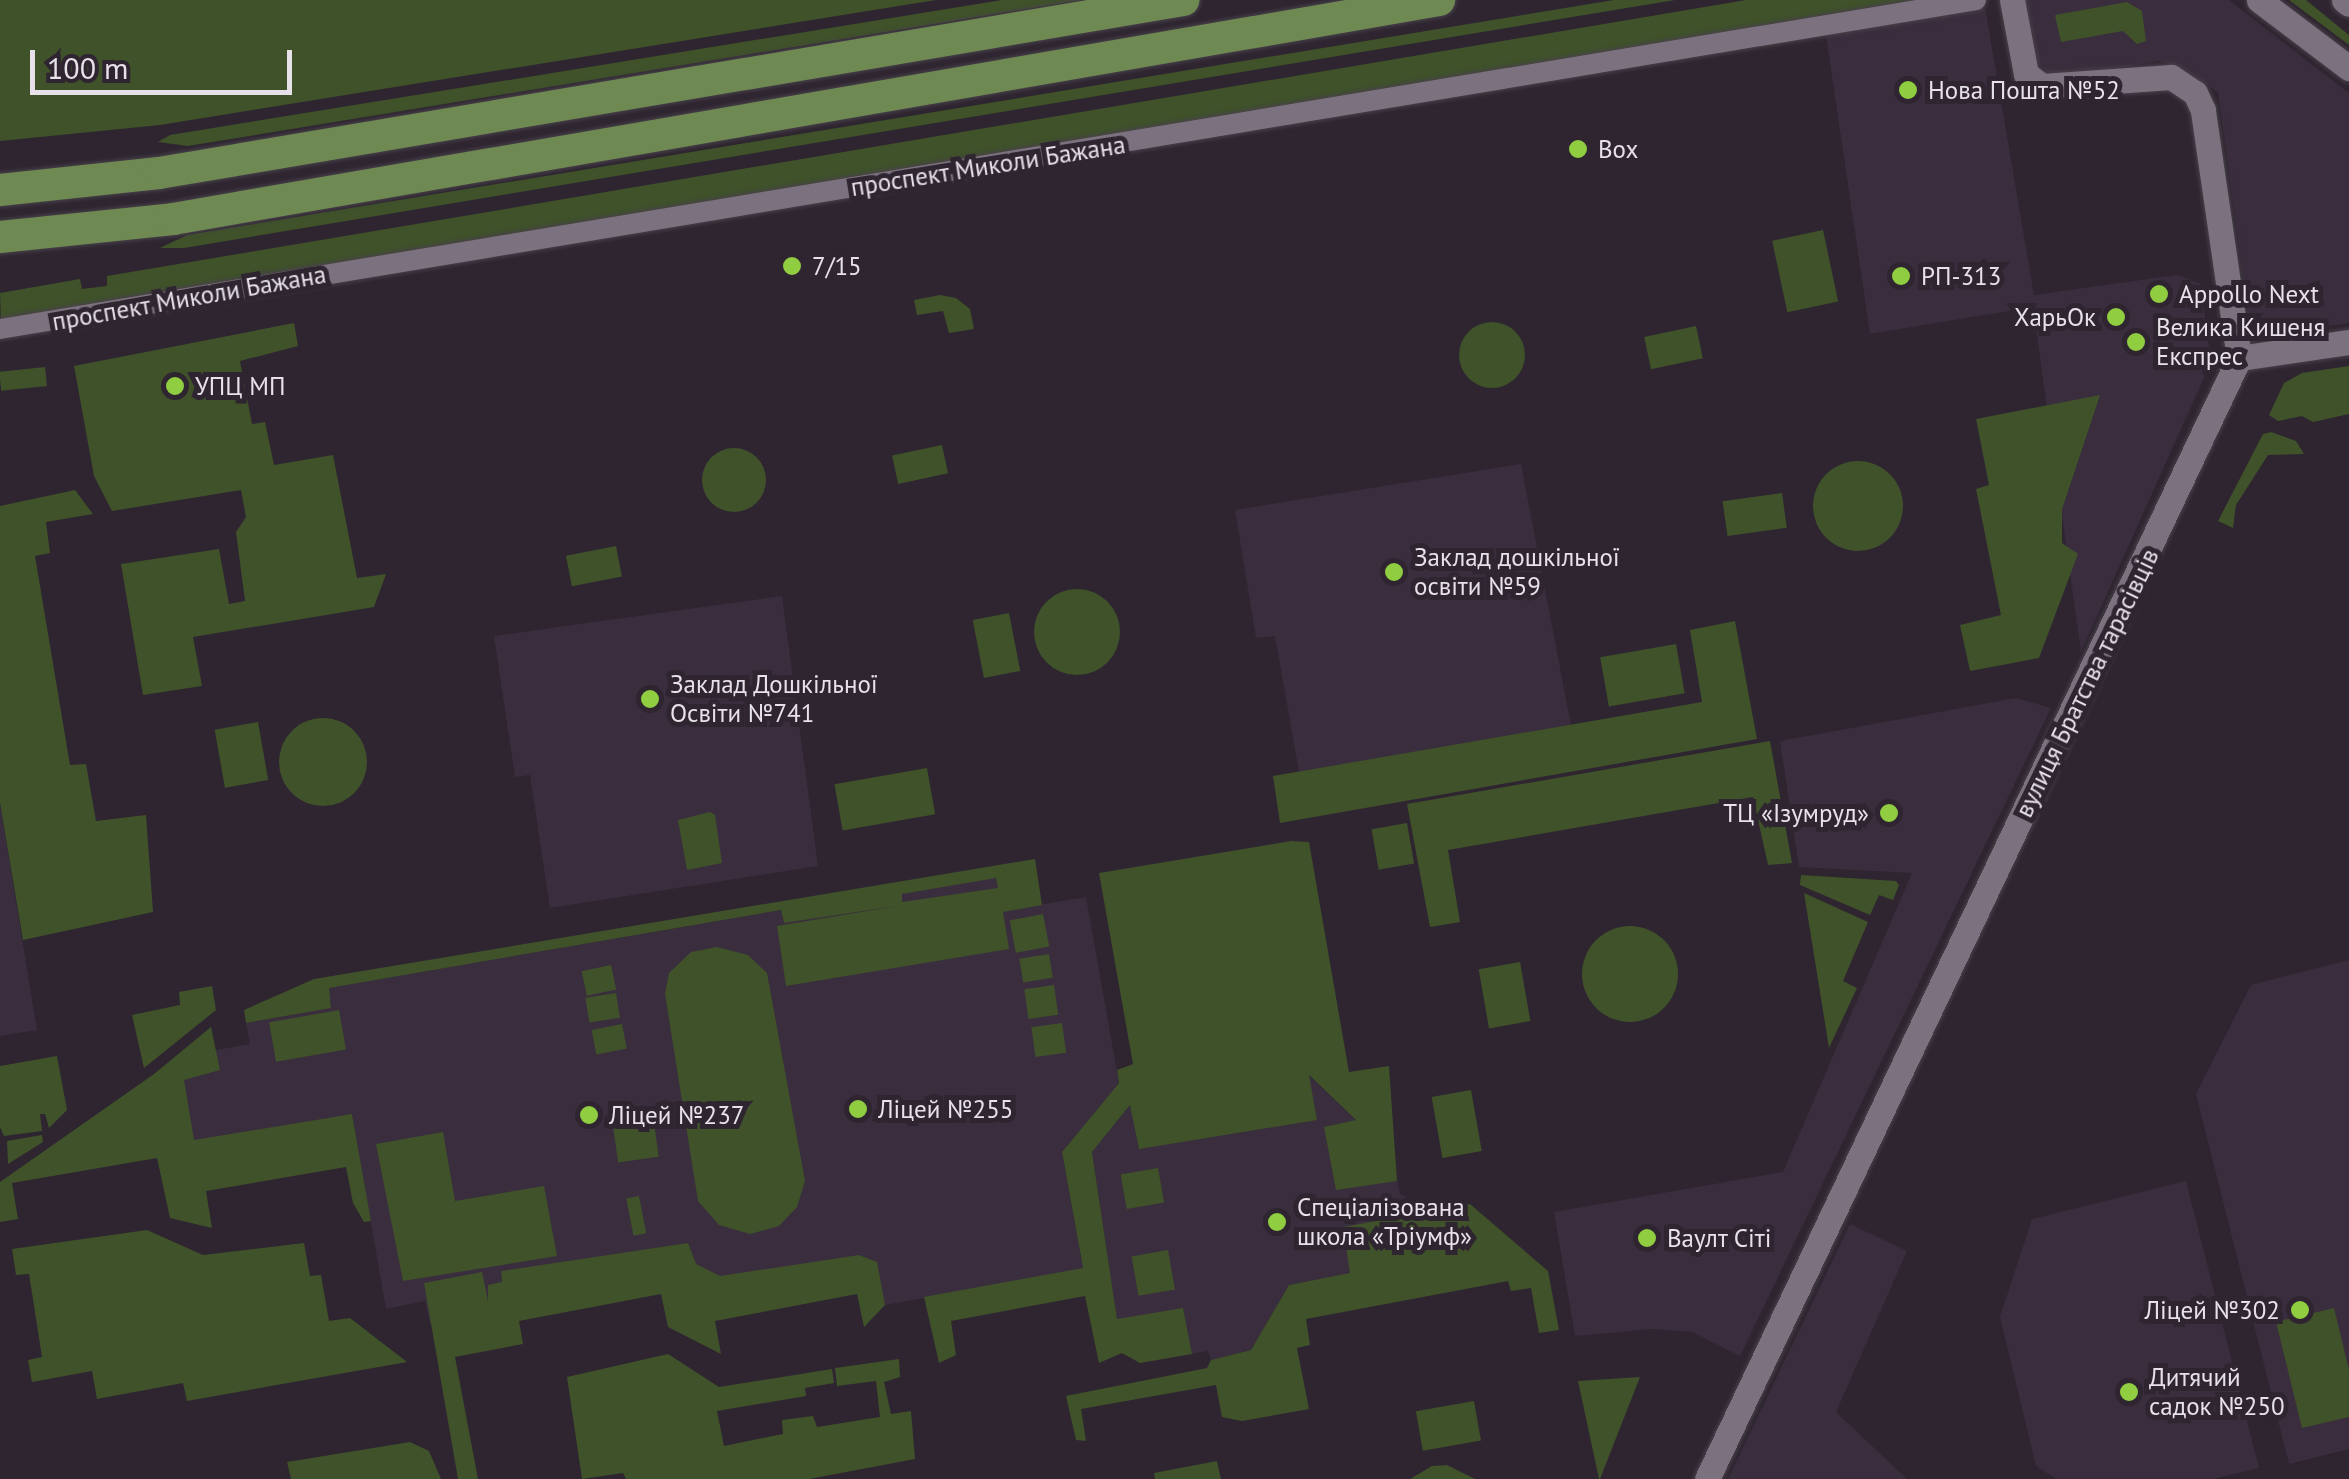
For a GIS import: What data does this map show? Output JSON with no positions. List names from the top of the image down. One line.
{"streets":{"street":["проспект Миколи Бажана","вулиця Братства тарасівців"]},"places":["Нова Пошта №52","Box","7/15","РП-313","Appollo Next","ХарьОк","Велика Кишеня Експрес","УПЦ МП","Заклад дошкільної освіти №59","Заклад Дошкільної Освіти №741","ТЦ «Ізумруд»","Ліцей №255","Ліцей №237","Спеціалізована школа «Тріумф»","Ваулт Сіті","Ліцей №302","Дитячий садок №250"],"scale_bar":"100 m"}
